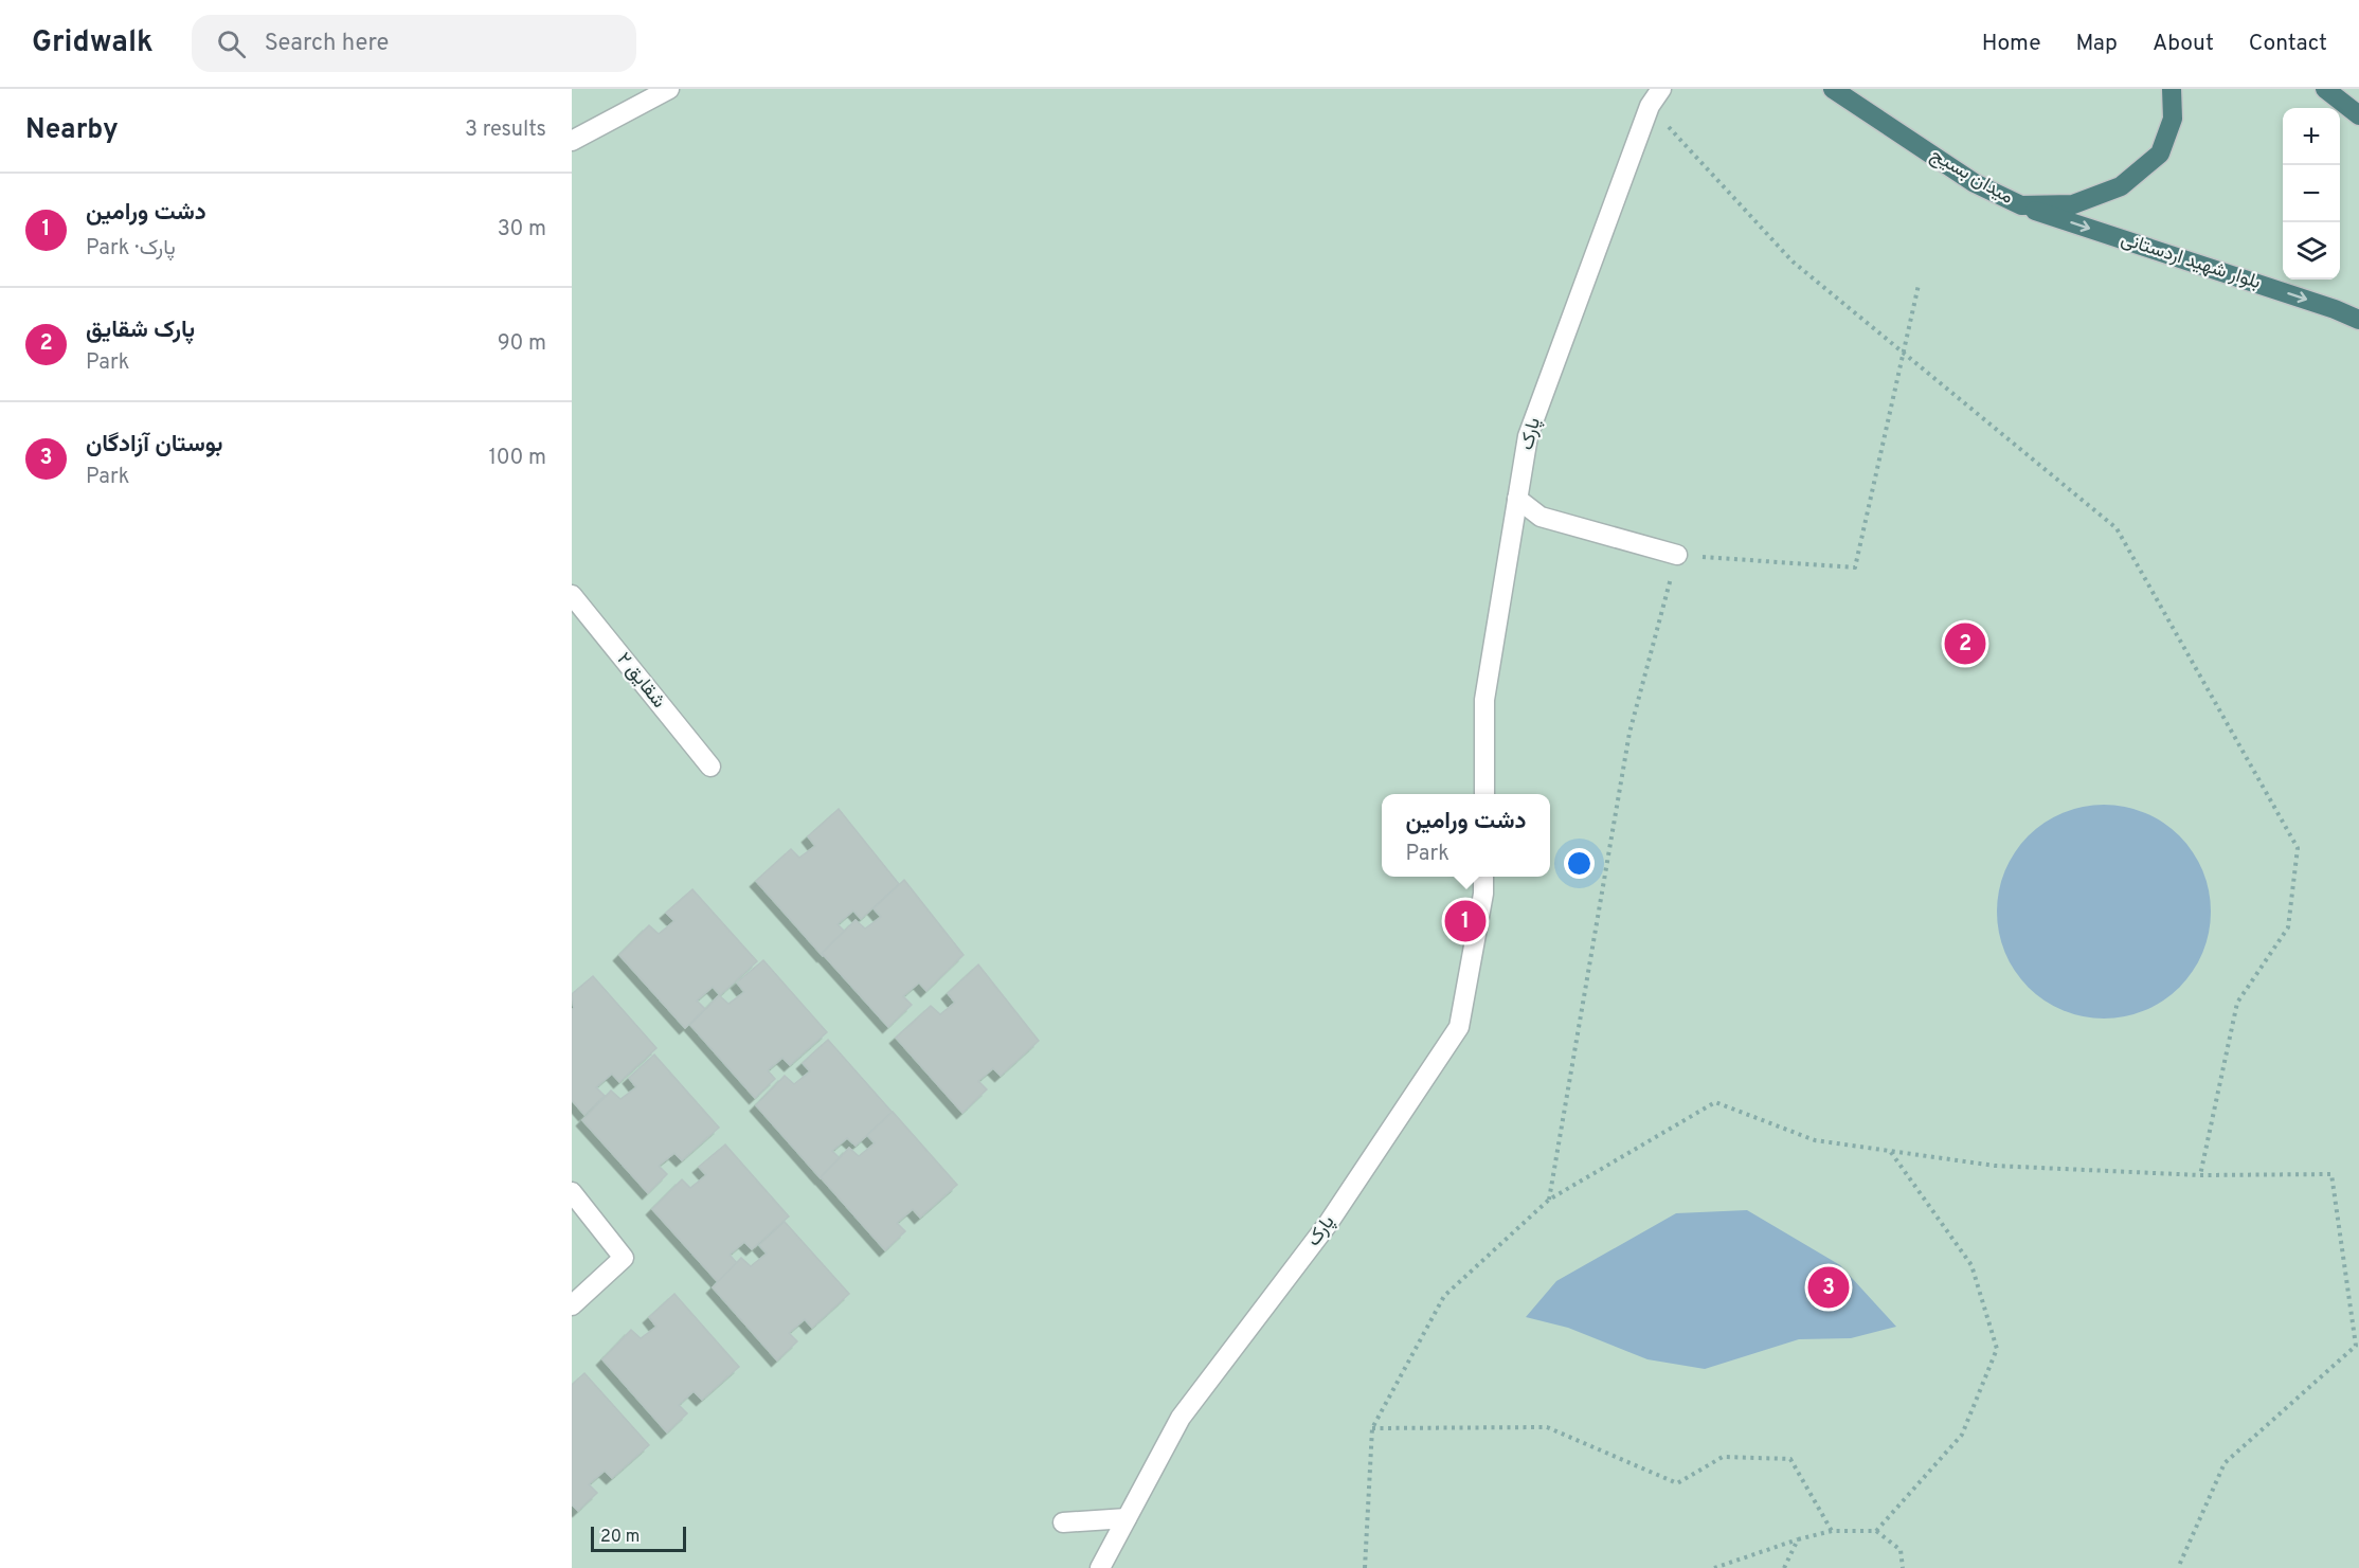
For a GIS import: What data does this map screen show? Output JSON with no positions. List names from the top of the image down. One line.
{"streets":{"highway":["میدان بسیج","بلوار شهید اردستانی"],"street":["پارک","شقایق ۲"]},"crossings":[["میدان بسیج","بلوار شهید اردستانی"]],"one_way":["بلوار شهید اردستانی"],"scale_bar":"20 m","page":{"header":"Gridwalk","search":"Search here","nav":["Home","Map","About","Contact"],"heading":["Nearby","3 results"],"map_buttons":["+","−"],"list":[{"mark":"1","name":"دشت ورامین","note":"Park · پارک","value":"30 m"},{"mark":"2","name":"پارک شقایق","note":"Park","value":"90 m"},{"mark":"3","name":"بوستان آزادگان","note":"Park","value":"100 m"}],"pins":["2","1","3"],"popup":["دشت ورامین","Park"],"scale":"20 m"}}
